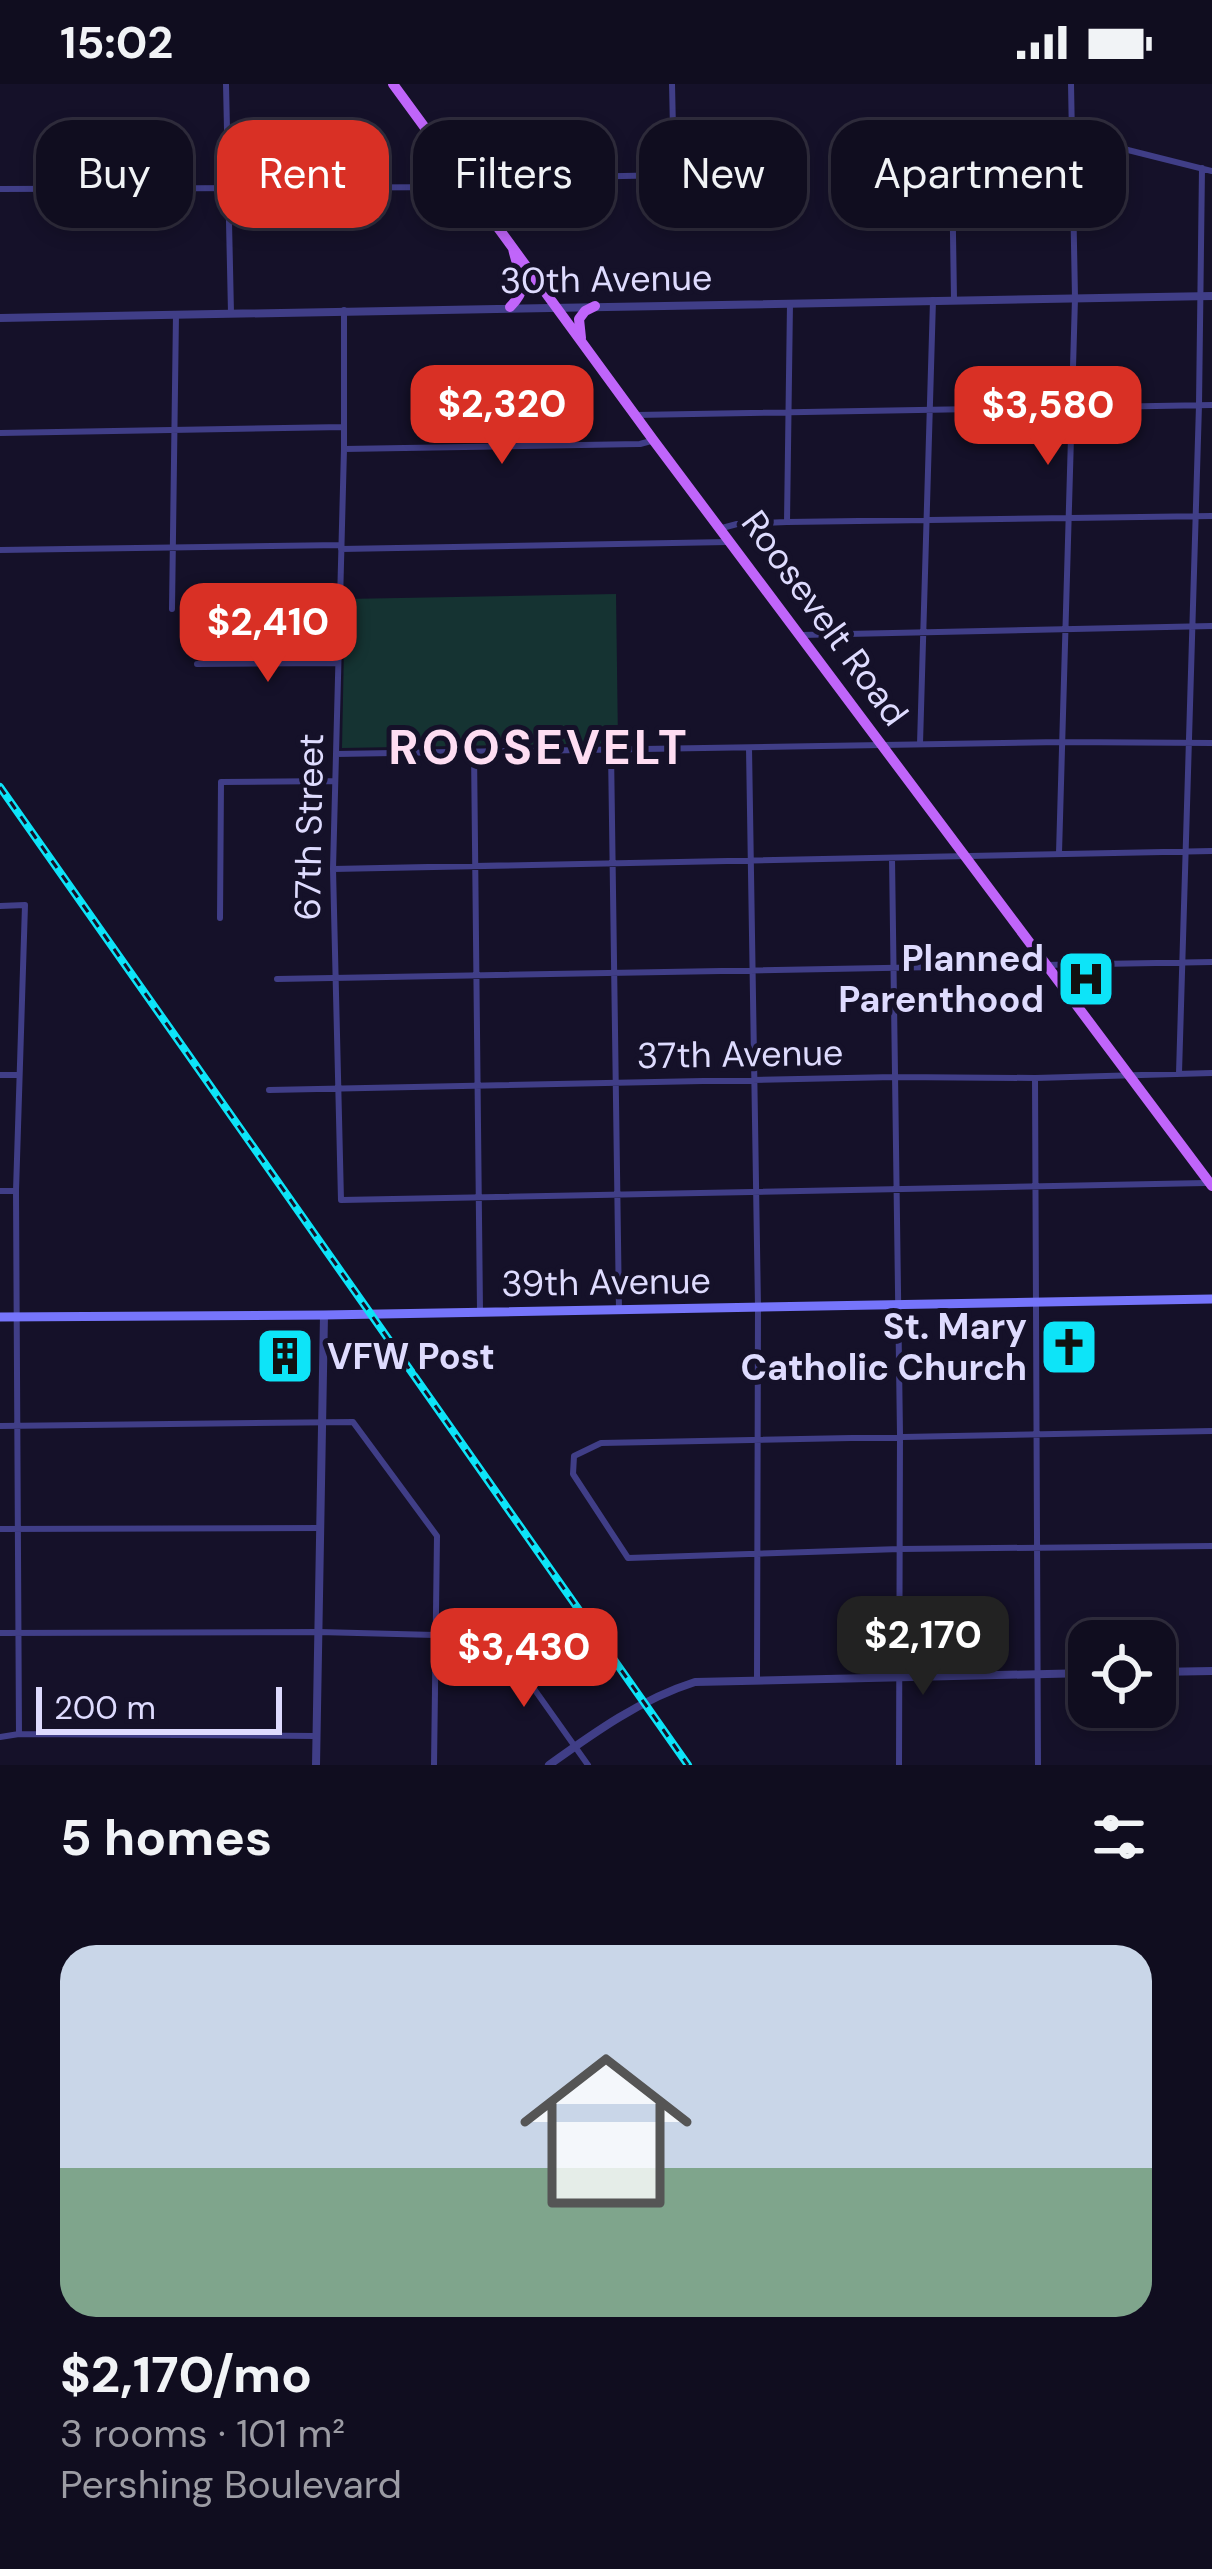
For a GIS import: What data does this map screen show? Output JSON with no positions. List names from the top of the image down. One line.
{"streets":{"main road":["Roosevelt Road","39th Avenue"],"street":["30th Avenue","67th Street","37th Avenue"]},"crossings":[["30th Avenue","Roosevelt Road"],["30th Avenue","67th Street"],["Roosevelt Road","37th Avenue"],["67th Street","37th Avenue"]],"districts":["ROOSEVELT"],"places":{"hospital":["Planned Parenthood"],"church":["St. Mary Catholic Church"],"building":["VFW Post"]},"scale_bar":"200 m","page":{"status":"15:02","chip":["Buy","Rent","Filters","New","Apartment"],"price":["$2,320","$3,580","$2,410","$2,170","$3,430"],"scale":"200 m","heading":"5 homes","list":[{"name":"$2,170/mo","note":"3 rooms · 101 m² · Pershing Boulevard"}]}}
